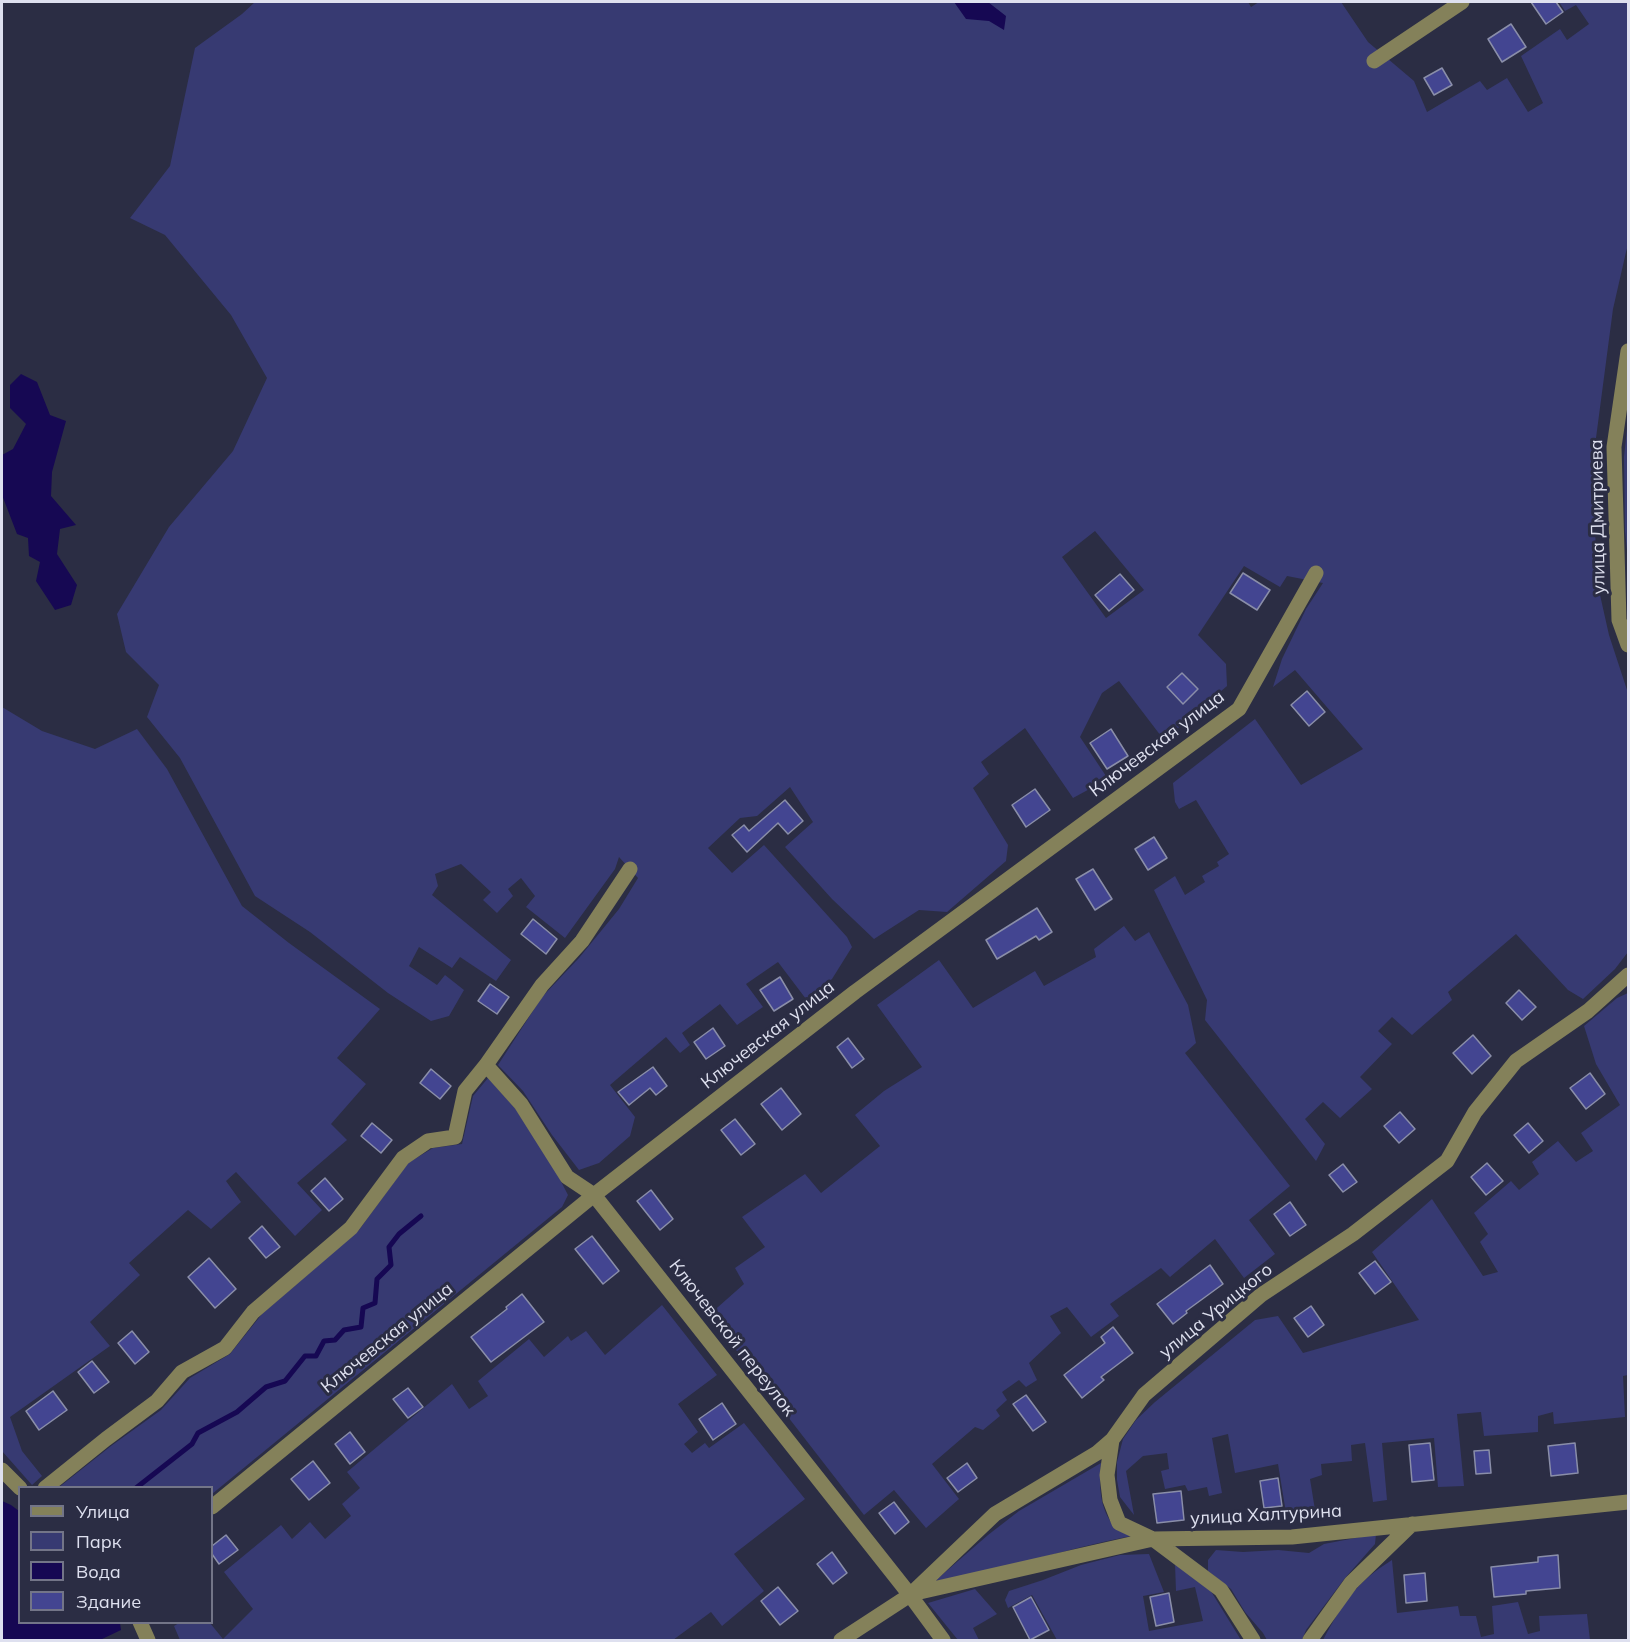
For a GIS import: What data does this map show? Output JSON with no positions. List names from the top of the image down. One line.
{"streets":{"street":["улица Дмитриева","Ключевская улица","улица Урицкого","Ключевской переулок","улица Халтурина"]},"crossings":[["Ключевская улица","Ключевской переулок"],["улица Урицкого","Ключевской переулок"],["улица Урицкого","улица Халтурина"],["Ключевской переулок","улица Халтурина"]],"legend":["Улица","Парк","Вода","Здание"]}
